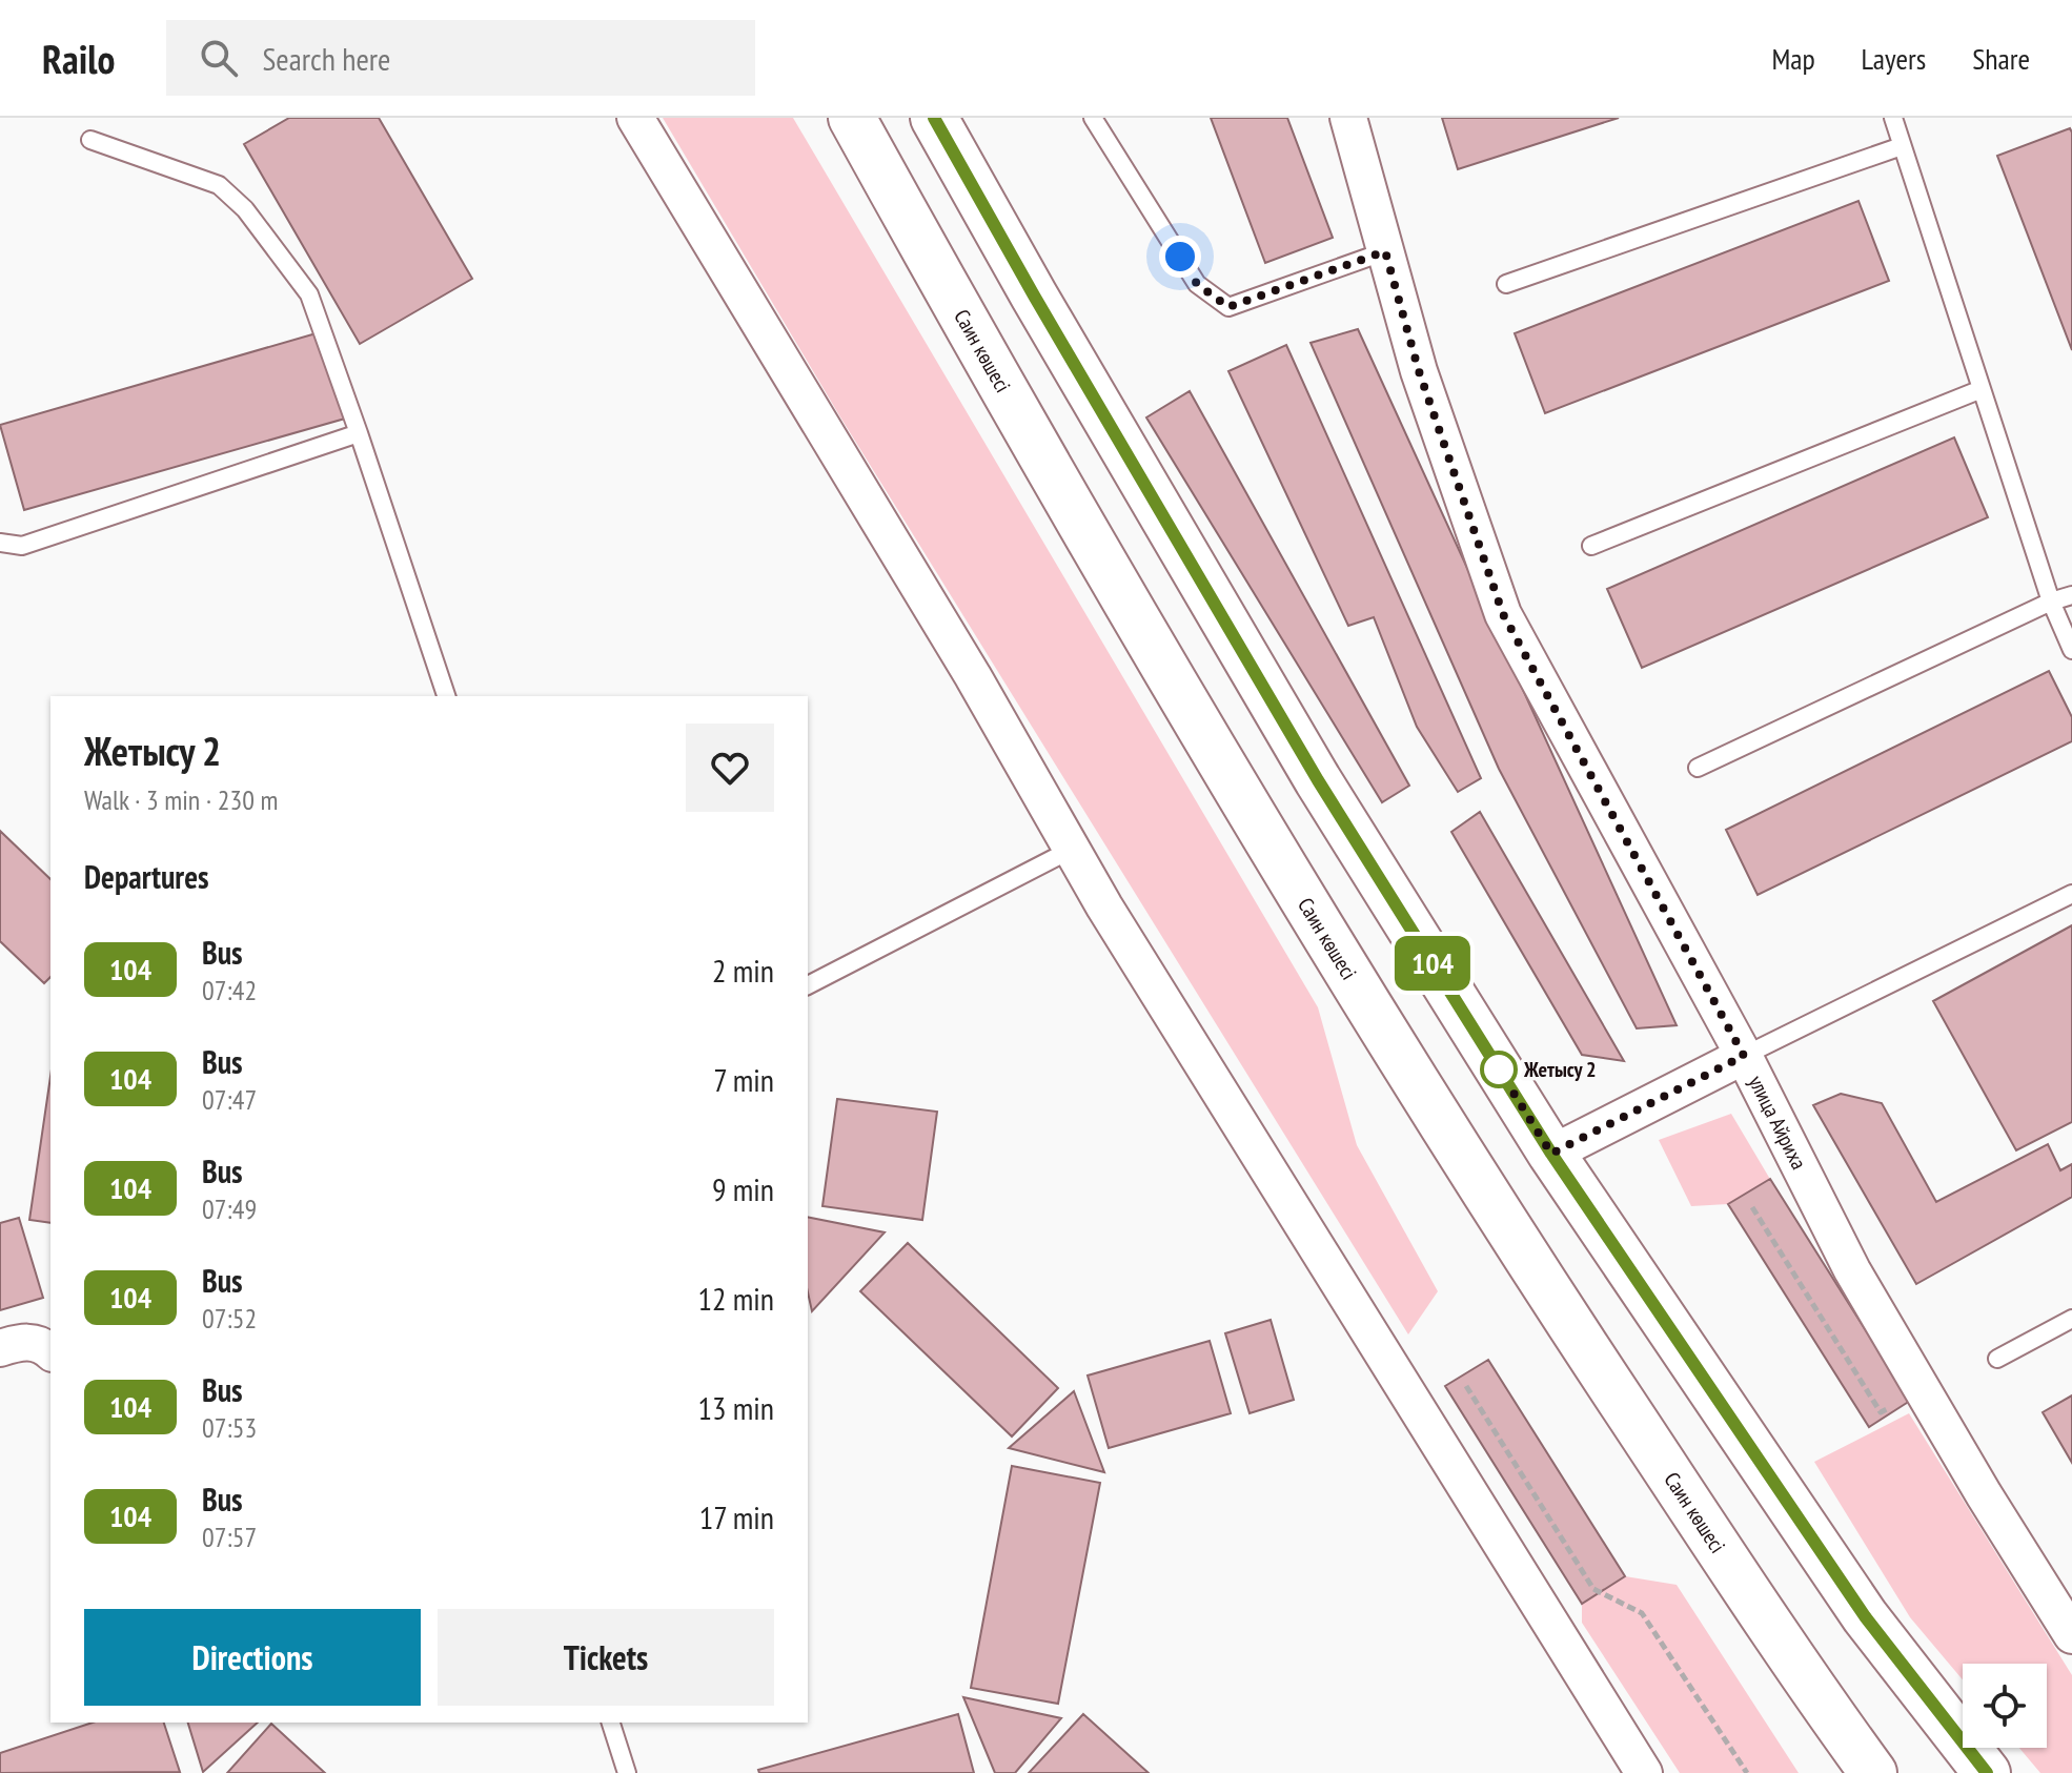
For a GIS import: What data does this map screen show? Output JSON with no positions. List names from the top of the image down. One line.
{"streets":{"main road":["Саин көшесі"],"street":["улица Айриха"]},"places":["Жетысу 2"],"lines":["bus line 104"],"page":{"header":"Railo","search":"Search here","nav":["Map","Layers","Share"],"on_map":"104","heading":[["Жетысу 2","Walk · 3 min · 230 m"],"Departures"],"list":[{"mark":"104","name":"Bus","note":"07:42","value":"2 min"},{"mark":"104","name":"Bus","note":"07:47","value":"7 min"},{"mark":"104","name":"Bus","note":"07:49","value":"9 min"},{"mark":"104","name":"Bus","note":"07:52","value":"12 min"},{"mark":"104","name":"Bus","note":"07:53","value":"13 min"},{"mark":"104","name":"Bus","note":"07:57","value":"17 min"}],"buttons":["Directions","Tickets"]}}
